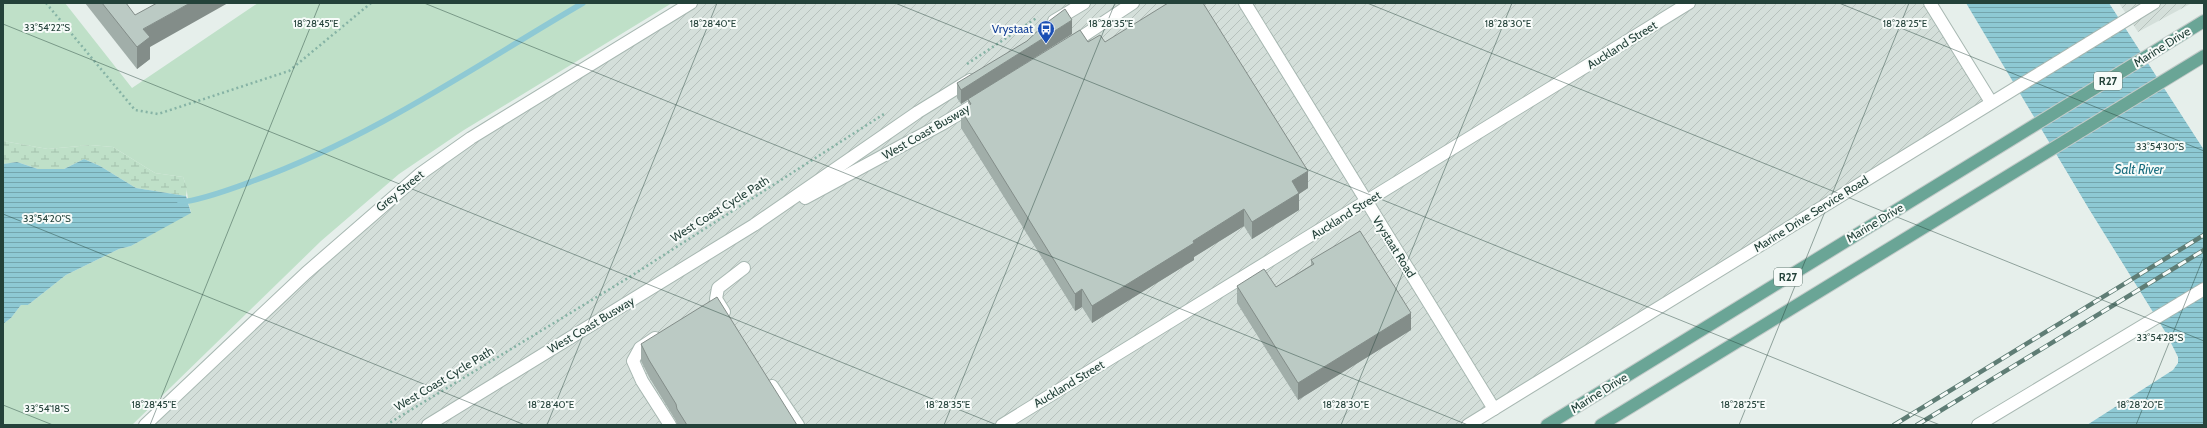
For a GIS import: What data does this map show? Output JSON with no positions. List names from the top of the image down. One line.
{"streets":{"main road":["Marine Drive","R27"],"street":["Auckland Street","West Coast Busway","Grey Street","Marine Drive Service Road","Vrystaat Road"],"path":["West Coast Cycle Path"]},"crossings":[["Auckland Street","Vrystaat Road"],["Marine Drive Service Road","Vrystaat Road"]],"water":["Salt River"],"places":{"bus stop":["Vrystaat"]},"coordinates":["18°28'45\"E","18°28'40\"E","18°28'35\"E","18°28'30\"E","18°28'25\"E","33°54'22\"S","33°54'30\"S","33°54'20\"S","33°54'28\"S","18°28'20\"E","33°54'18\"S"]}
